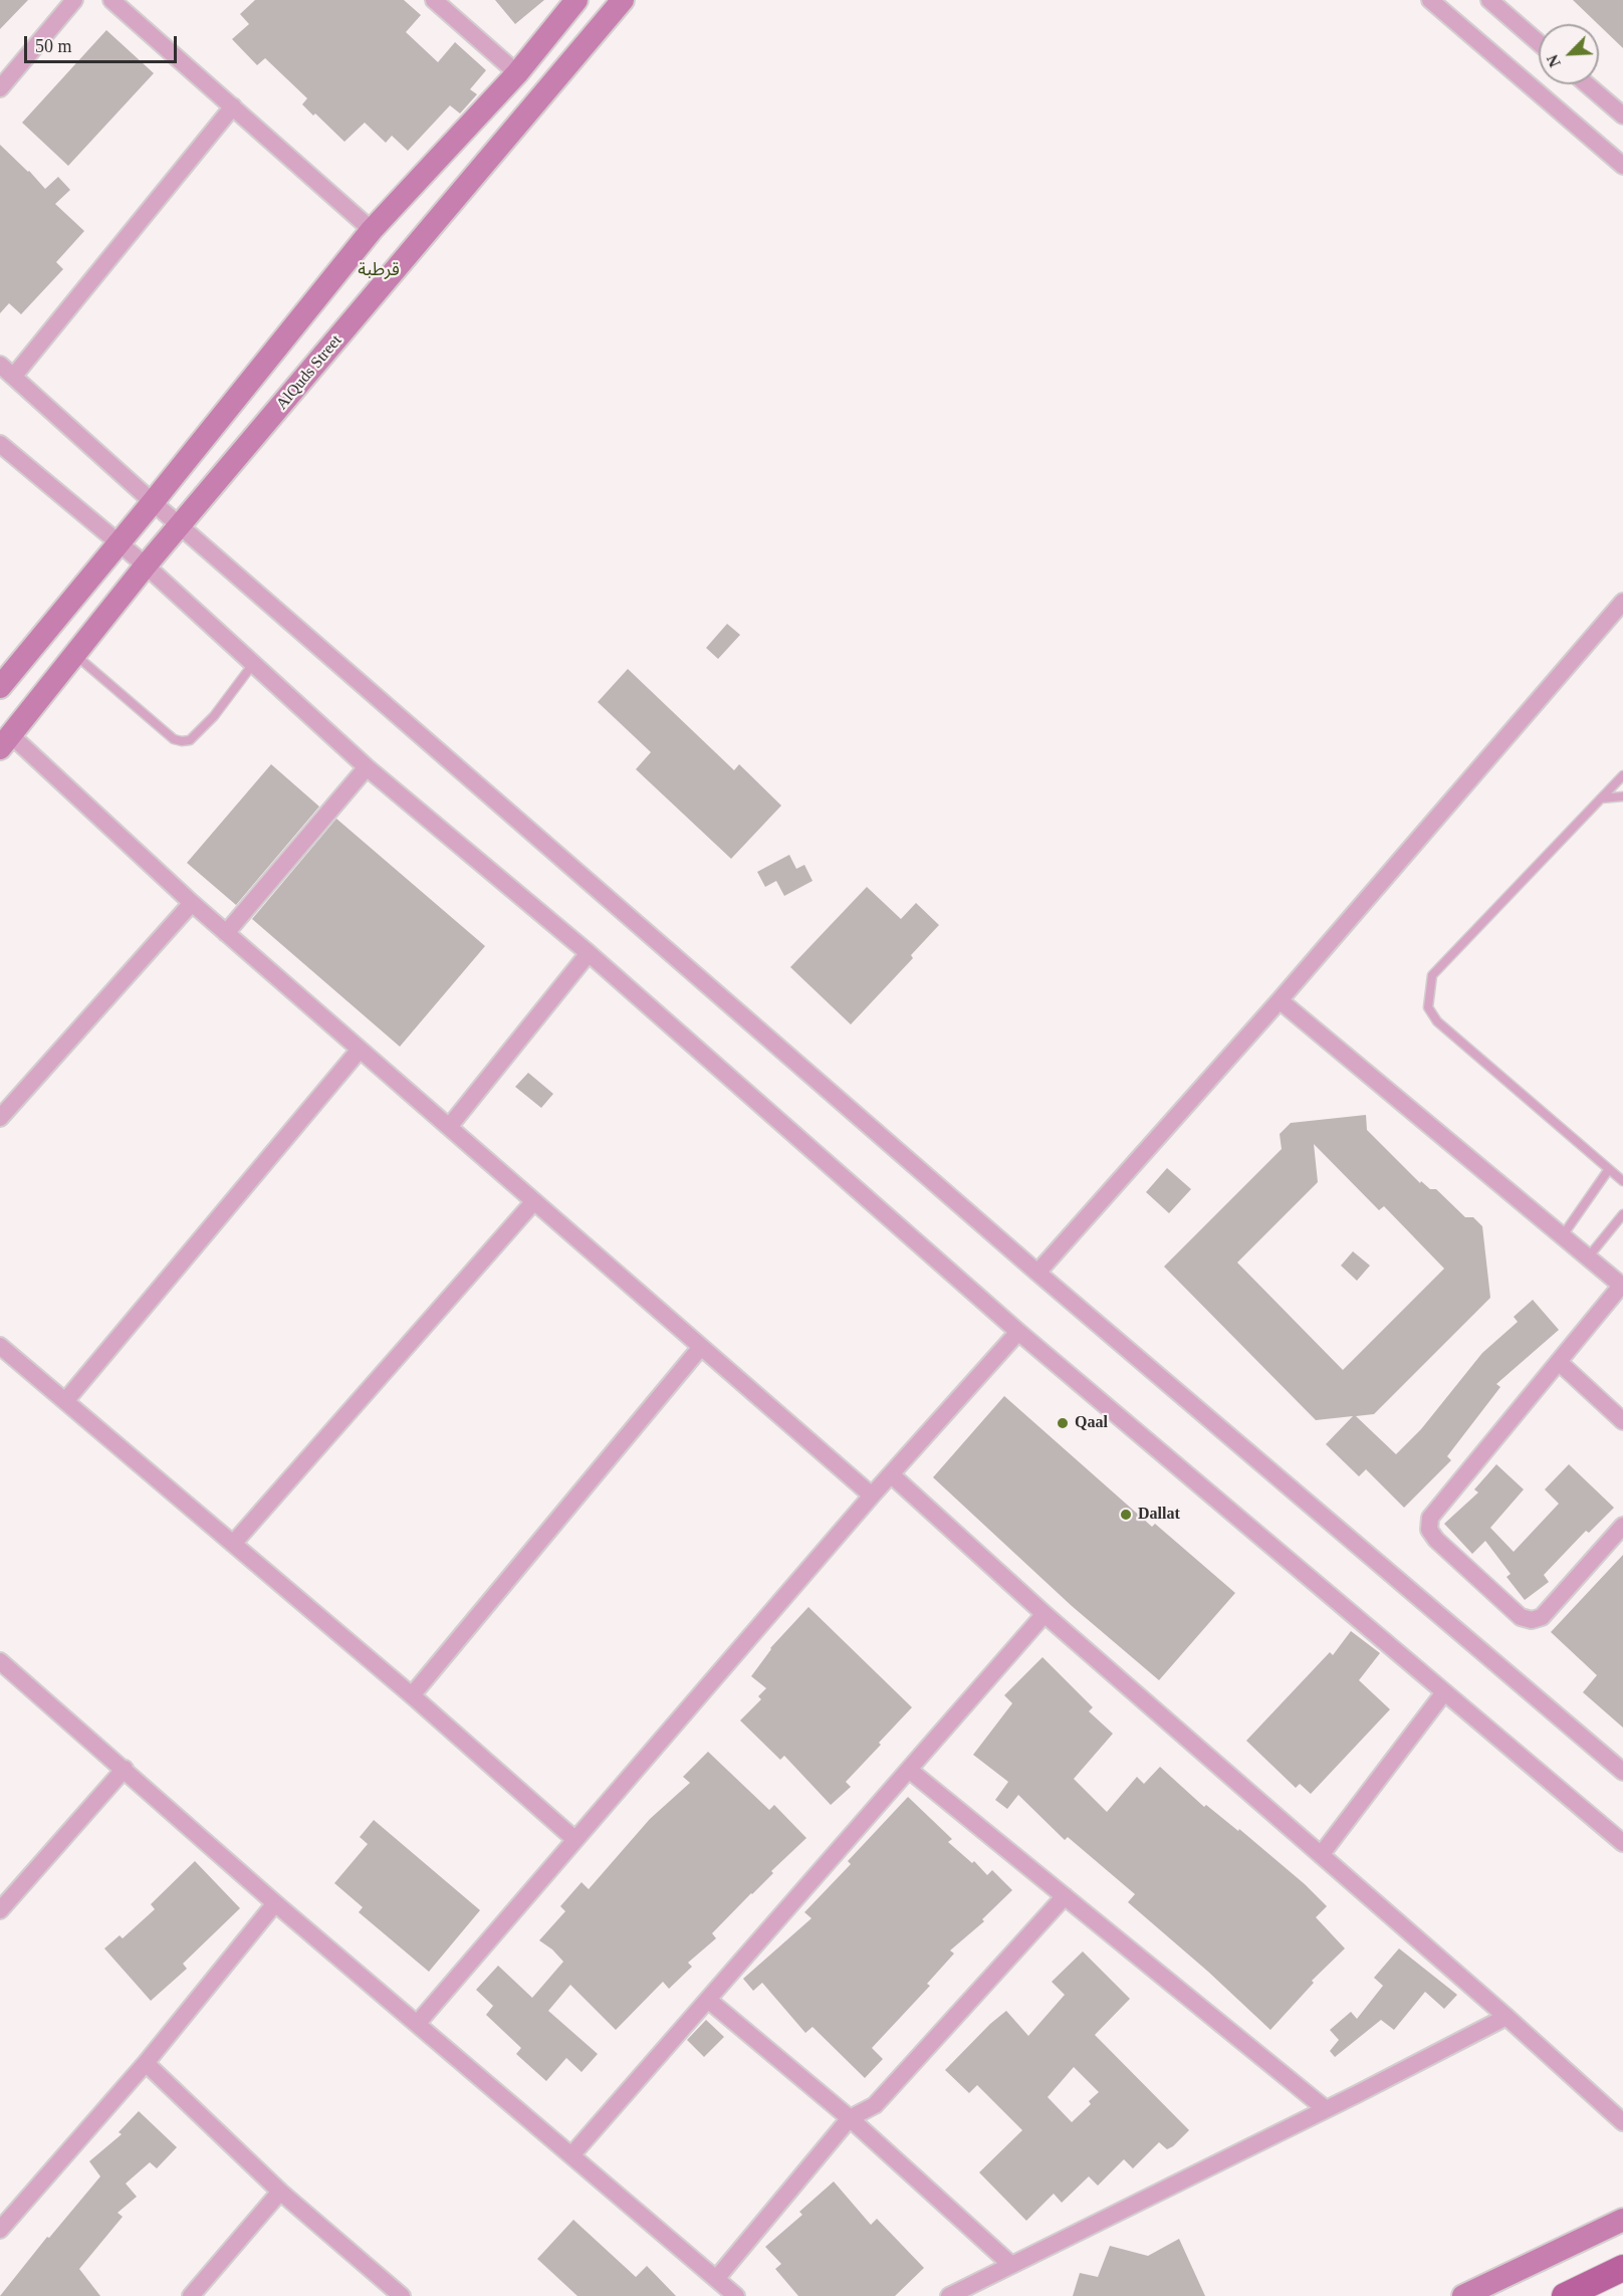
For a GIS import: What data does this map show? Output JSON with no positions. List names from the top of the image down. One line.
{"streets":{"street":["AlQuds Street"]},"districts":["قرطبة"],"places":["Qaal","Dallat"],"scale_bar":"50 m","north":"bottom left"}
